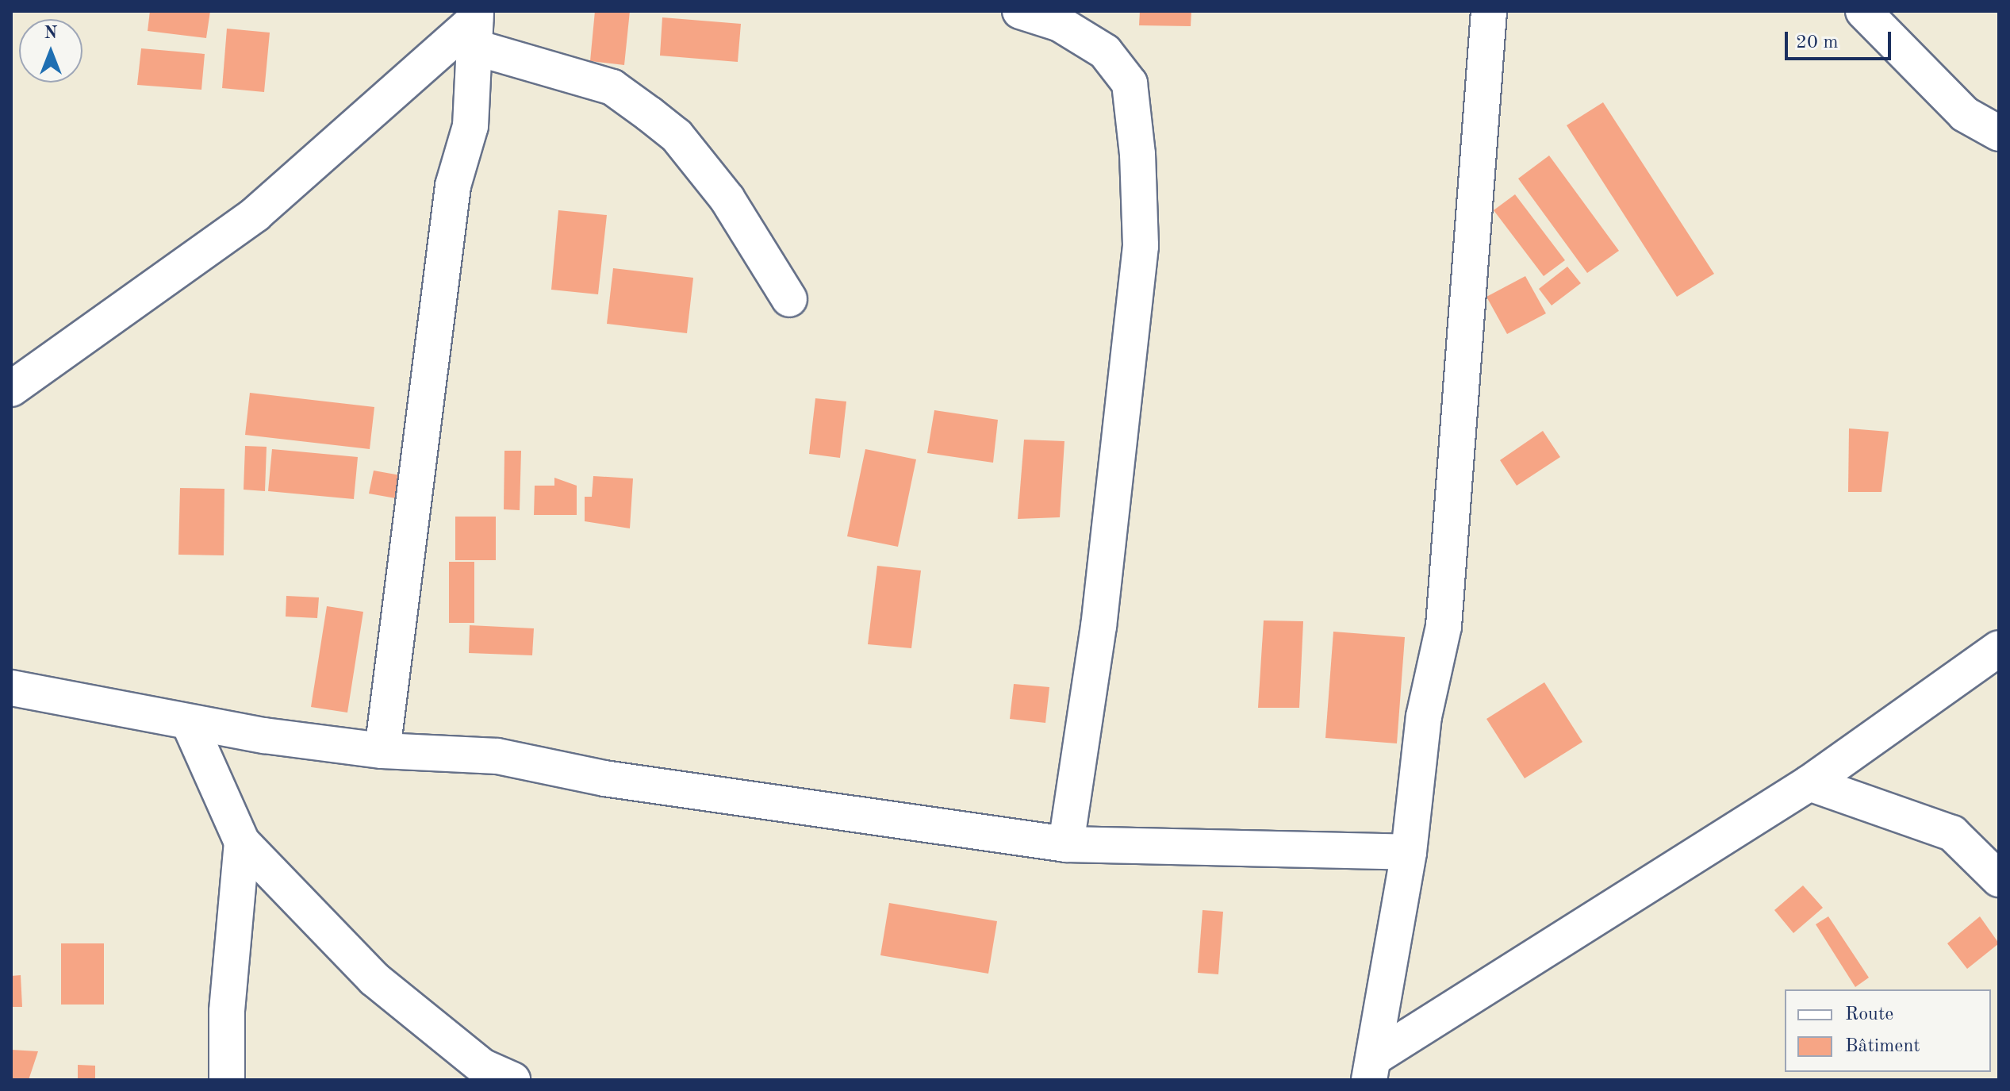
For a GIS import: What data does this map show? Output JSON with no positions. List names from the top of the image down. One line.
{"legend":["Route","Bâtiment"],"scale_bar":"20 m","north":"top"}
